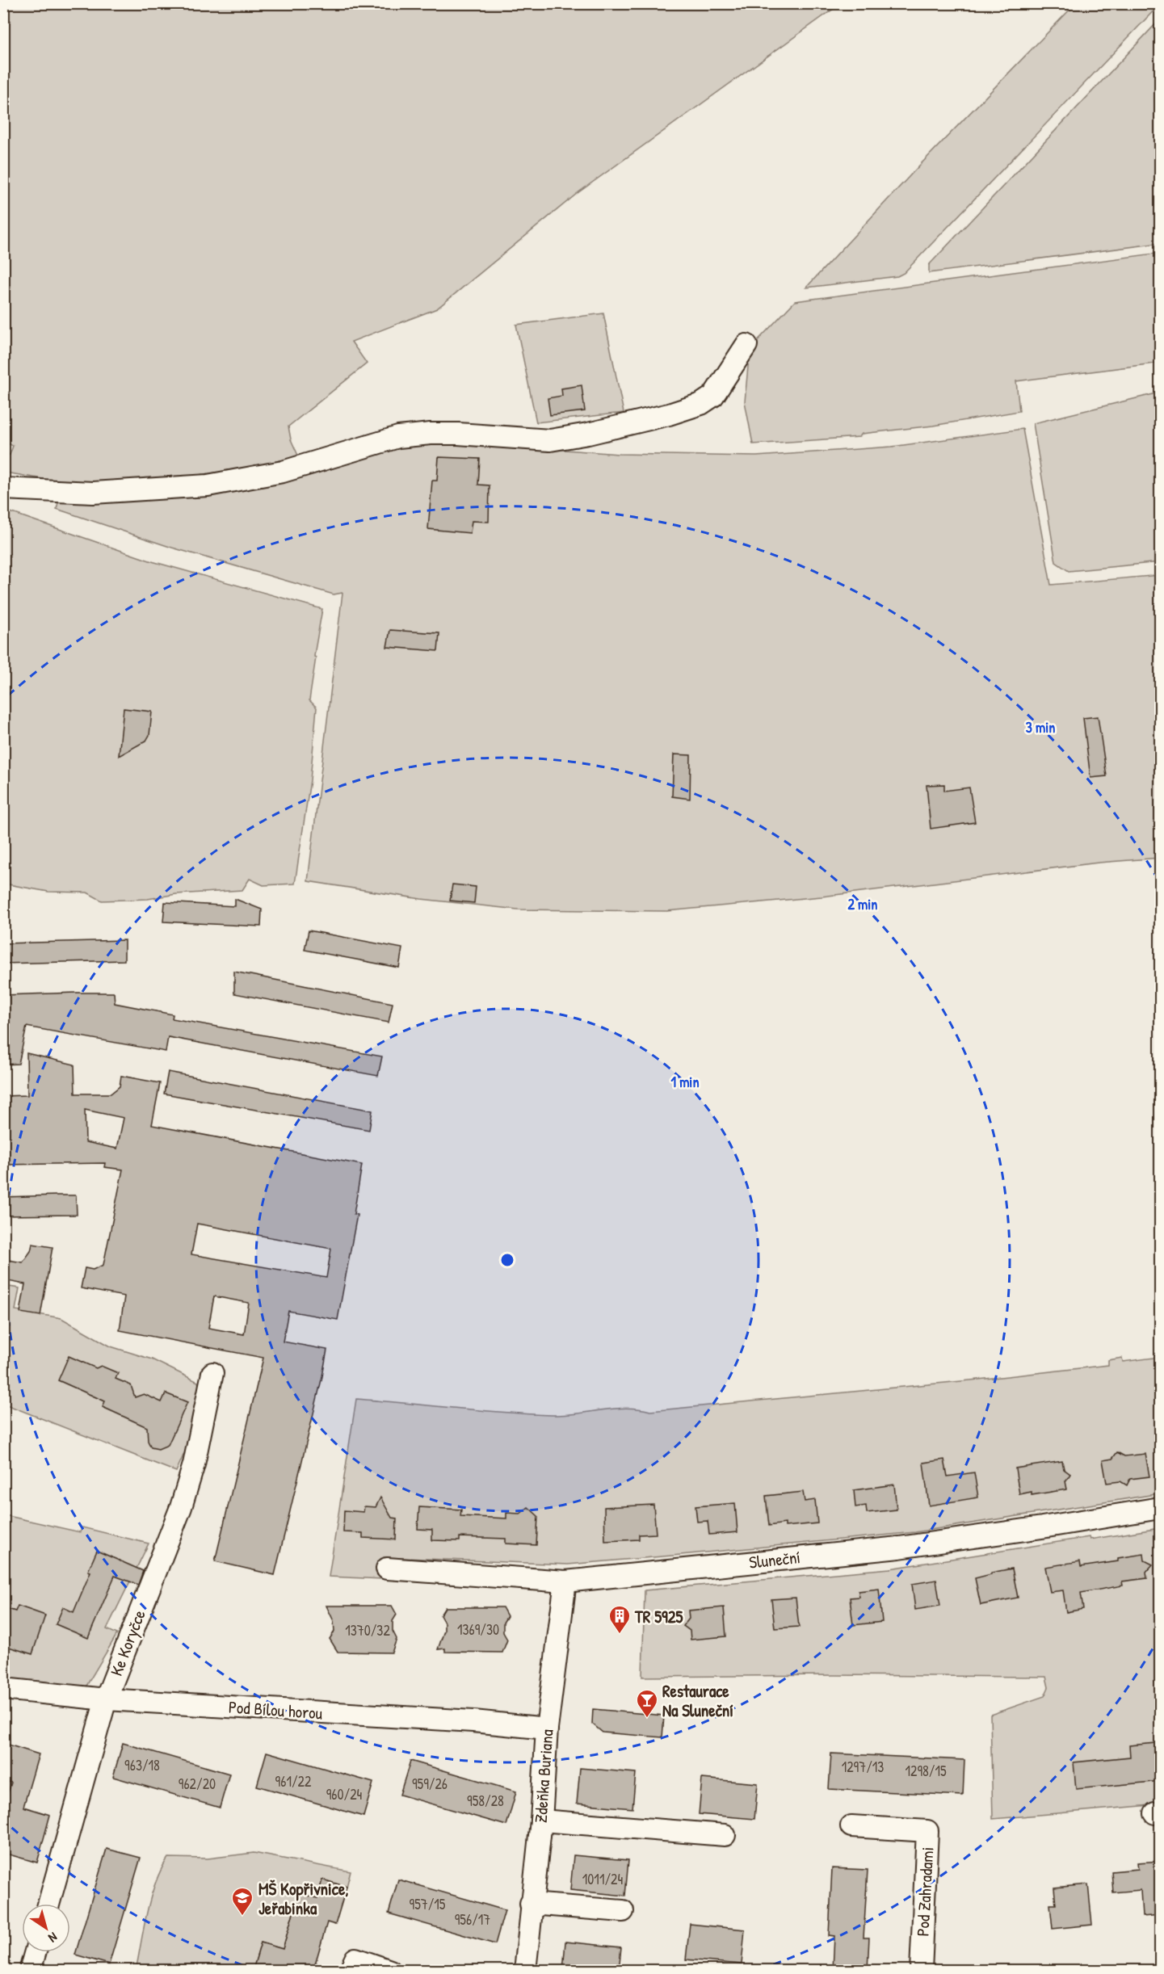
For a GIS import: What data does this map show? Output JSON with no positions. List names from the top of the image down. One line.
{"streets":{"street":["Sluneční","Ke Koryčce","Pod Bílou horou","Zdeňka Buriana","Pod Zahradami"]},"crossings":[["Sluneční","Zdeňka Buriana"],["Ke Koryčce","Pod Bílou horou"],["Pod Bílou horou","Zdeňka Buriana"]],"places":{"building":["TR 5925"],"bar":["Restaurace Na Sluneční"],"school or university":["MŠ Kopřivnice, Jeřabinka"]},"house_numbers":["1369/30","1370/32","963/18","1297/13","1298/15","961/22","962/20","959/26","960/24","958/28","1011/24","957/15","956/17"],"north":"bottom right","rings":["3 min","2 min","1 min"]}
